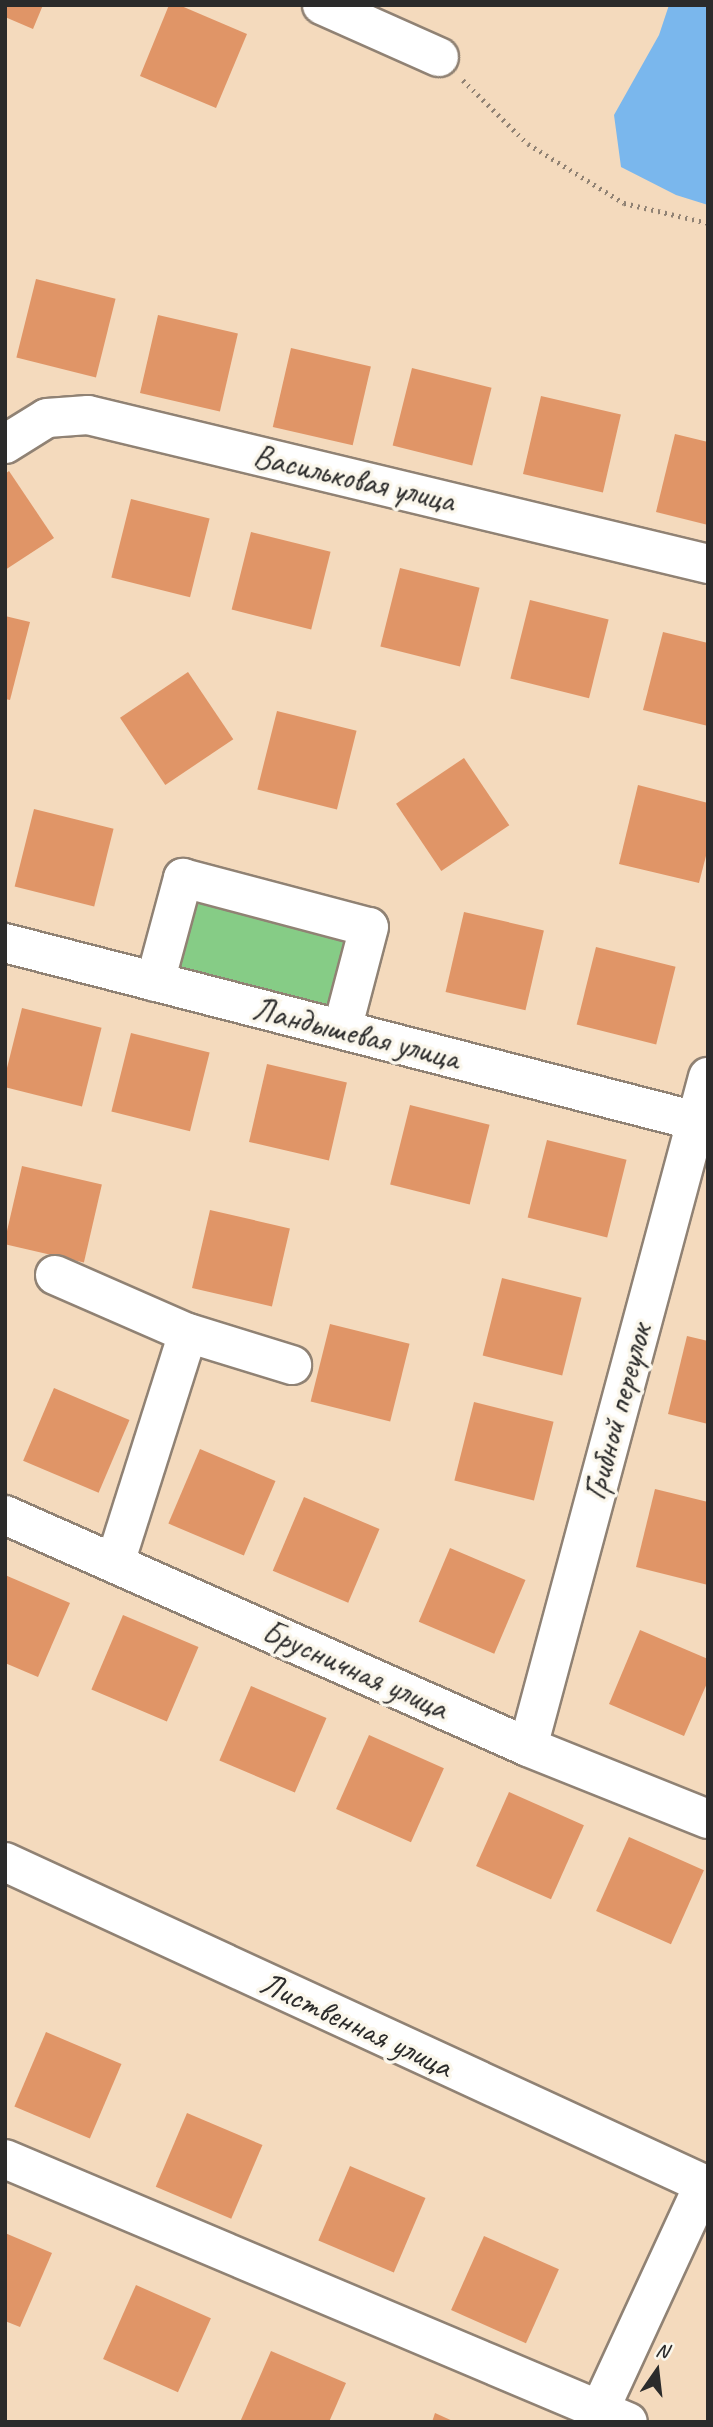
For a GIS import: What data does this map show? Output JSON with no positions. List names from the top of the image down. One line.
{"streets":{"street":["Васильковая улица","Ландышевая улица","Грибной переулок","Брусничная улица","Лиственная улица"]},"crossings":[["Ландышевая улица","Грибной переулок"],["Грибной переулок","Брусничная улица"]],"north":"top"}
